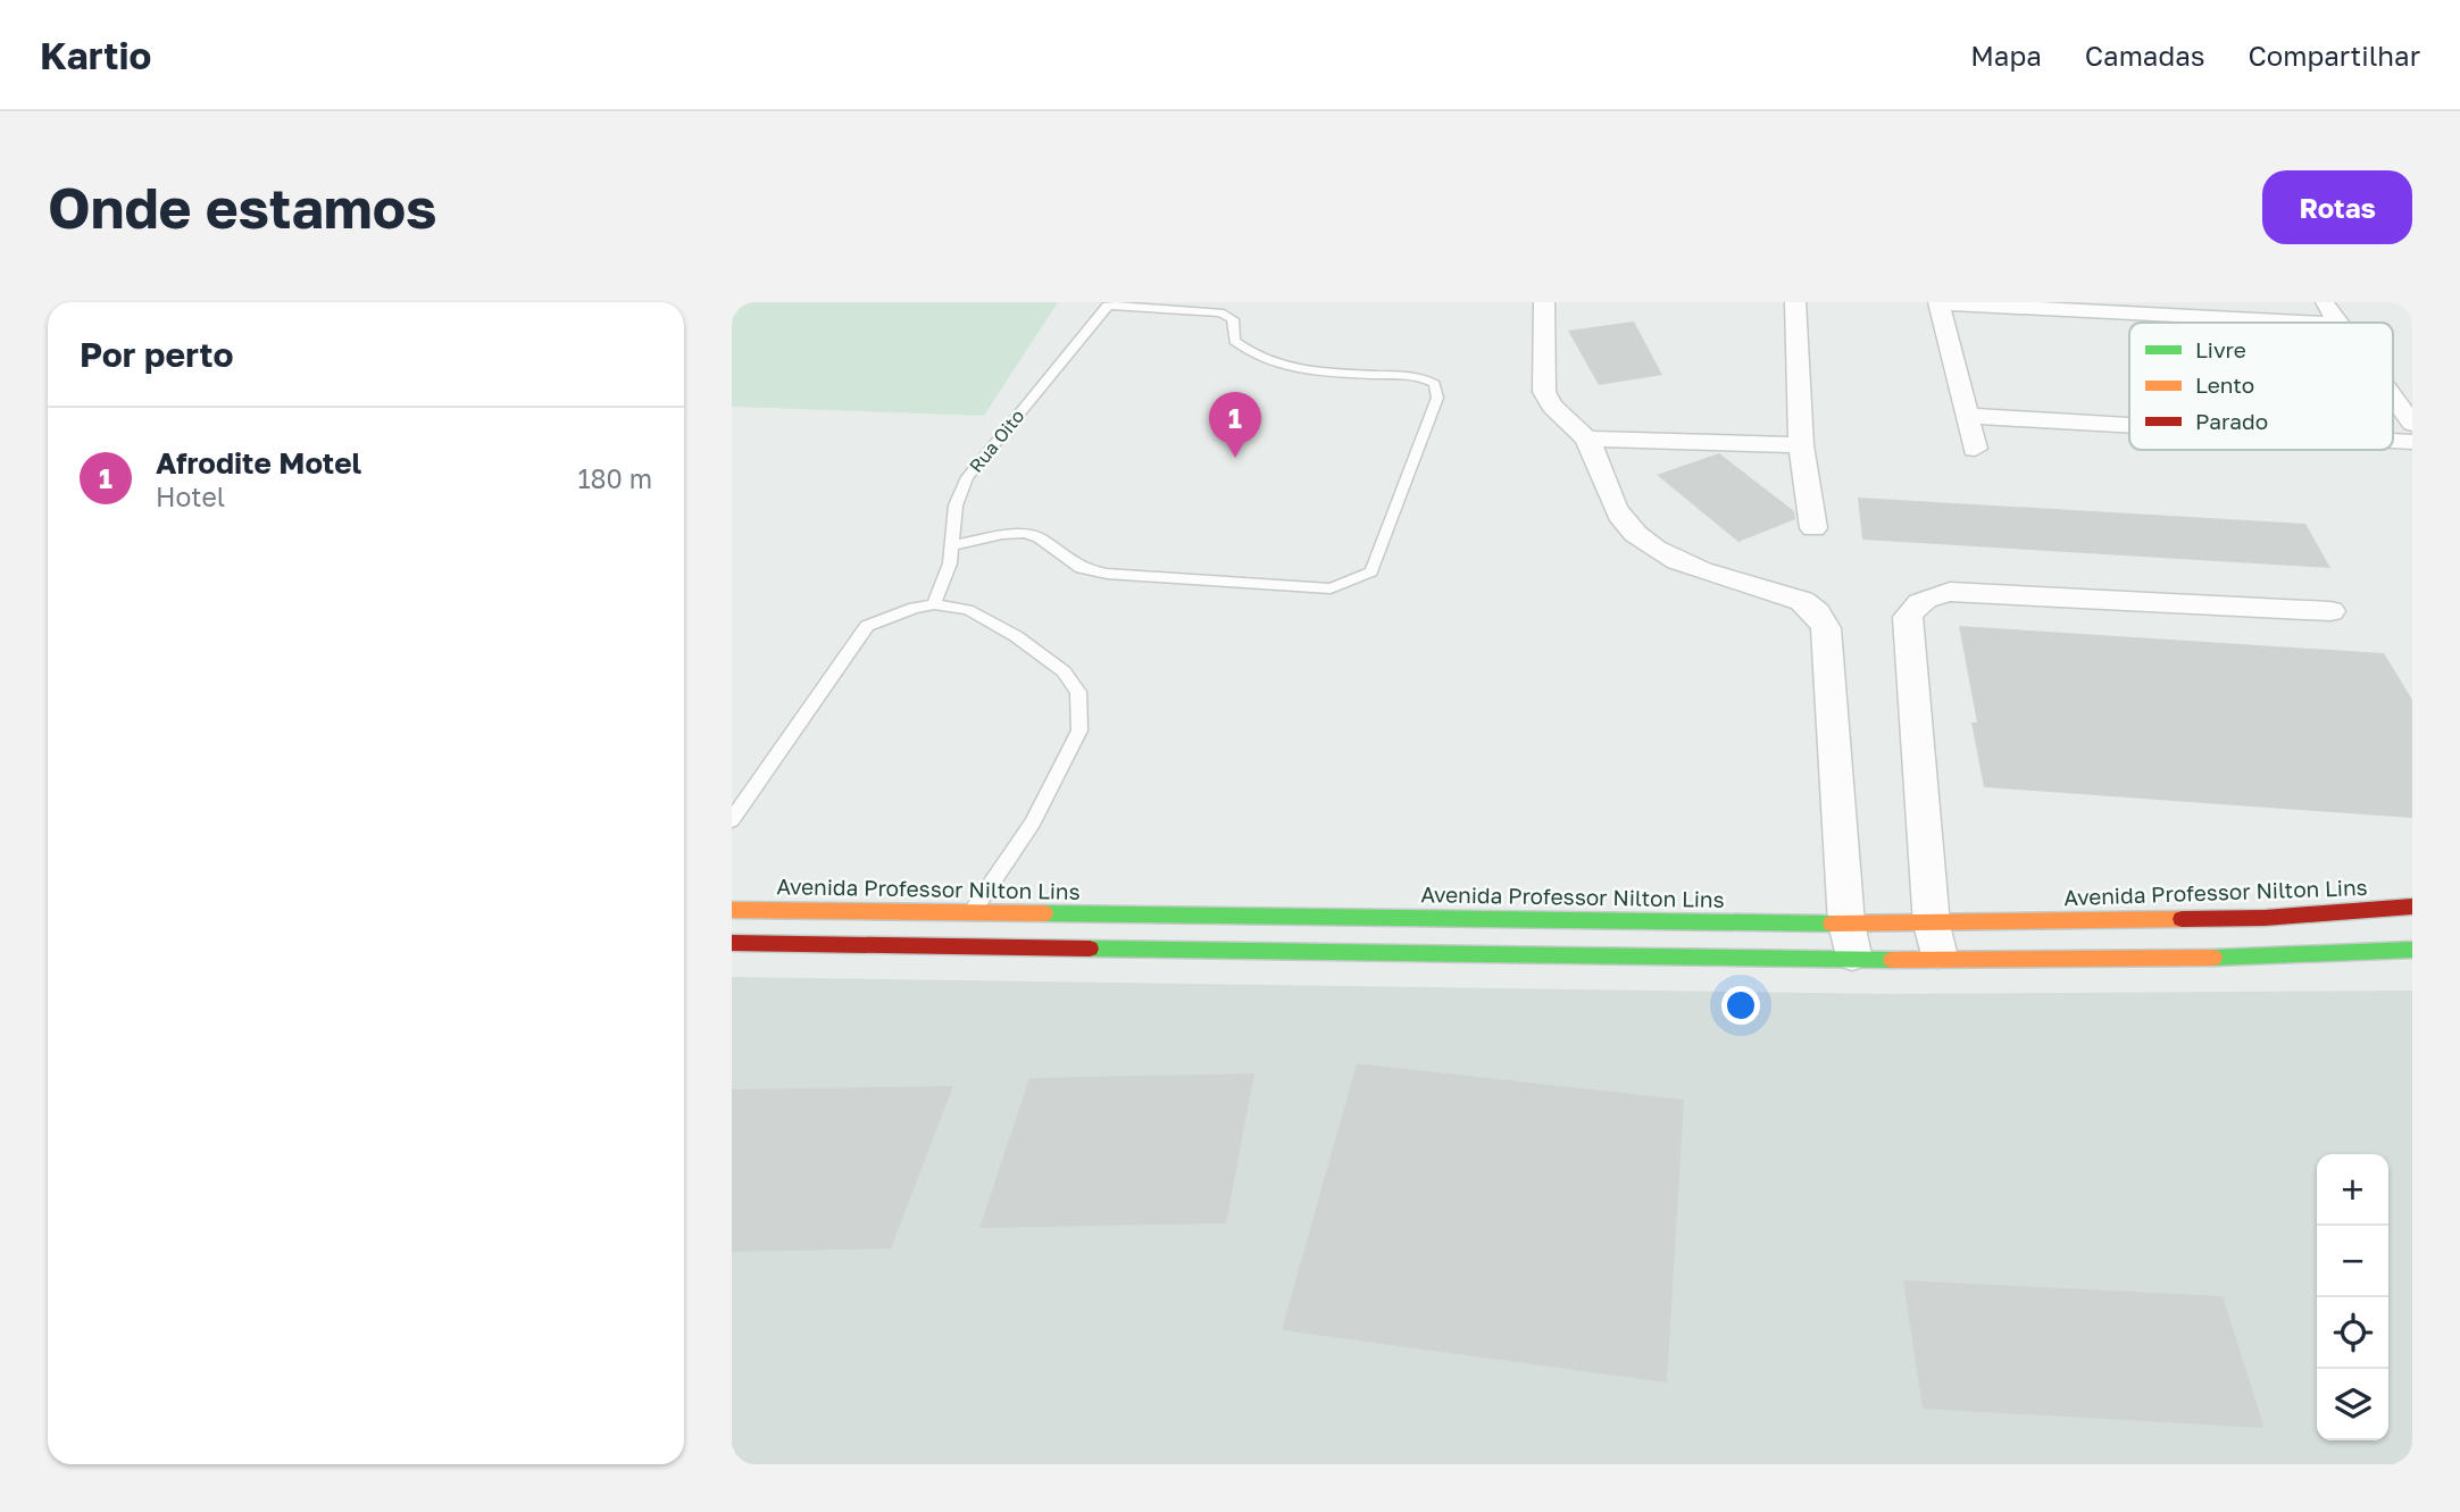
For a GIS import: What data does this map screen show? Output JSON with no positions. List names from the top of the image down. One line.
{"streets":{"main road":["Avenida Professor Nilton Lins"],"lane":["Rua Oito"]},"legend":["Livre","Lento","Parado"],"page":{"header":"Kartio","nav":["Mapa","Camadas","Compartilhar"],"buttons":"Rotas","title":"Onde estamos","heading":"Por perto","pins":"1","list":[{"mark":"1","name":"Afrodite Motel","note":"Hotel","value":"180 m"}],"map_buttons":["+","−"]}}
